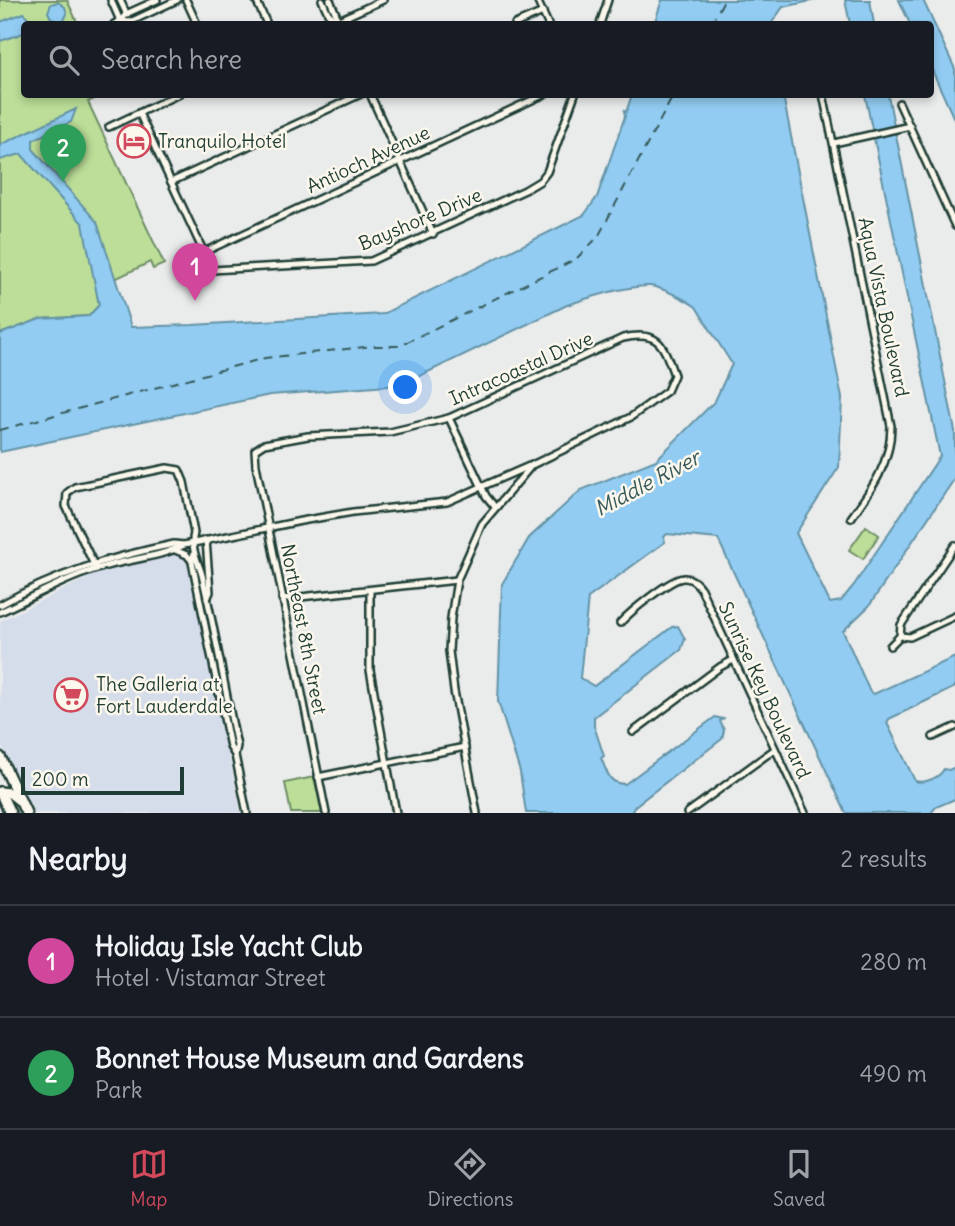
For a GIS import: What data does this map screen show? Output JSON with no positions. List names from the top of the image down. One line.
{"streets":{"street":["Antioch Avenue","Bayshore Drive","Aqua Vista Boulevard","Intracoastal Drive","Northeast 8th Street","Sunrise Key Boulevard"]},"crossings":[["Antioch Avenue","Bayshore Drive"],["Intracoastal Drive","Northeast 8th Street"]],"water":["Middle River"],"places":{"hotel":["Tranquilo Hotel"],"supermarket":["The Galleria at Fort Lauderdale"]},"scale_bar":"200 m","page":{"search":"Search here","pins":["2","1"],"scale":"200 m","heading":["Nearby","2 results"],"list":[{"mark":"1","name":"Holiday Isle Yacht Club","note":"Hotel · Vistamar Street","value":"280 m"},{"mark":"2","name":"Bonnet House Museum and Gardens","note":"Park","value":"490 m"}],"nav":["Map","Directions","Saved"]}}
